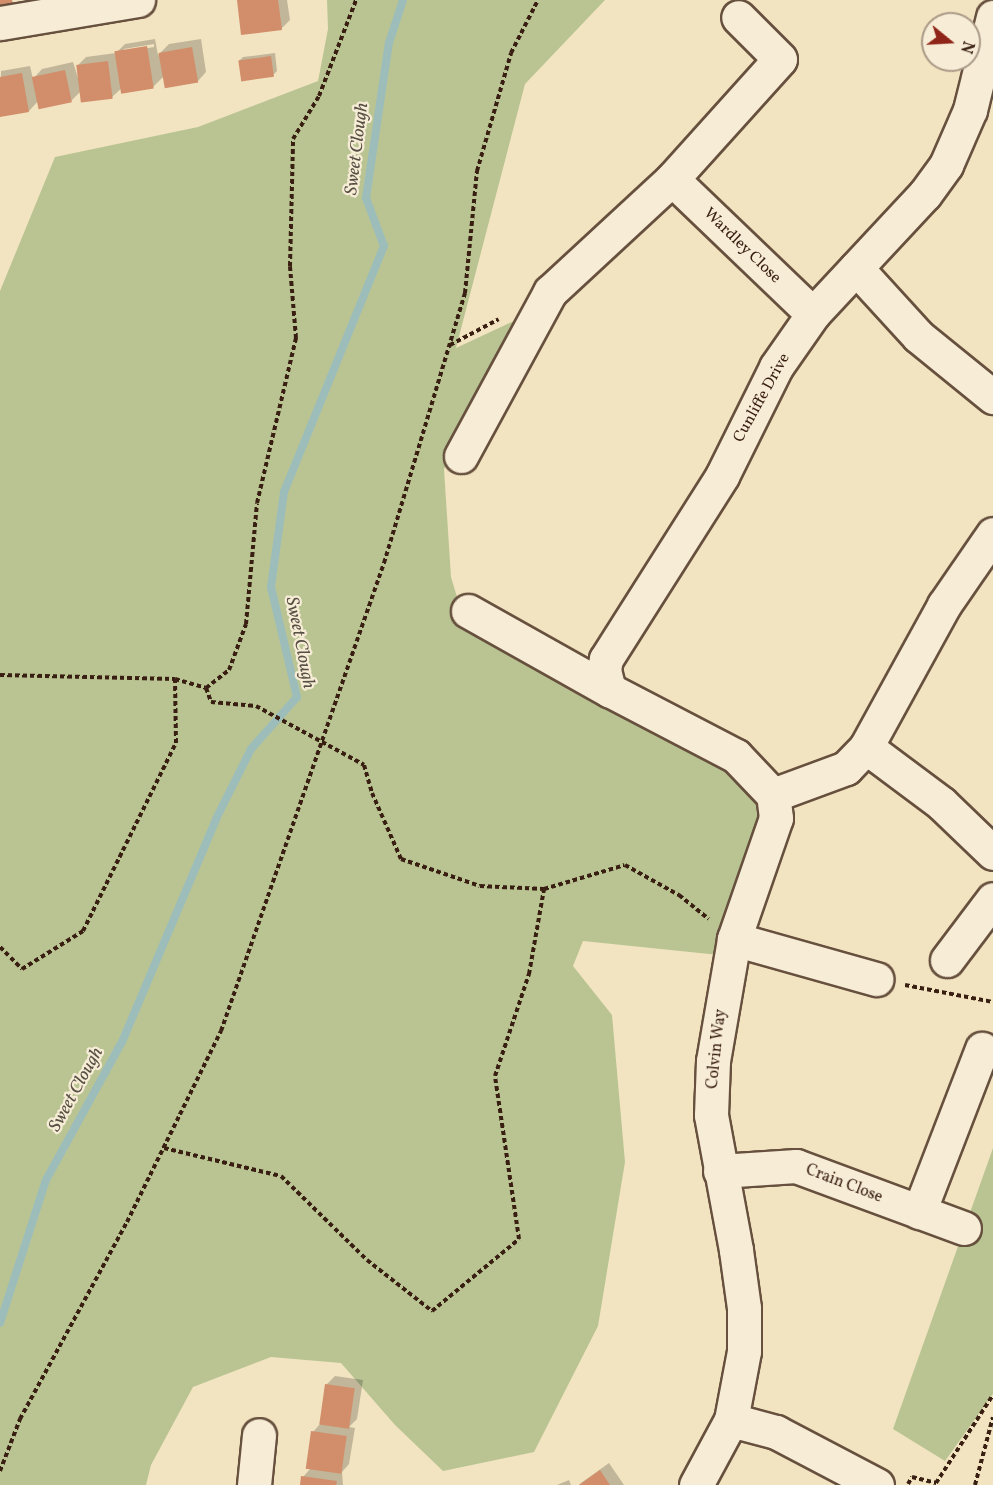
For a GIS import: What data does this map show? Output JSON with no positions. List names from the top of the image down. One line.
{"streets":{"street":["Wardley Close","Cunliffe Drive","Colvin Way","Crain Close"]},"crossings":[["Wardley Close","Cunliffe Drive"],["Colvin Way","Crain Close"]],"water":["Sweet Clough"],"north":"right"}
